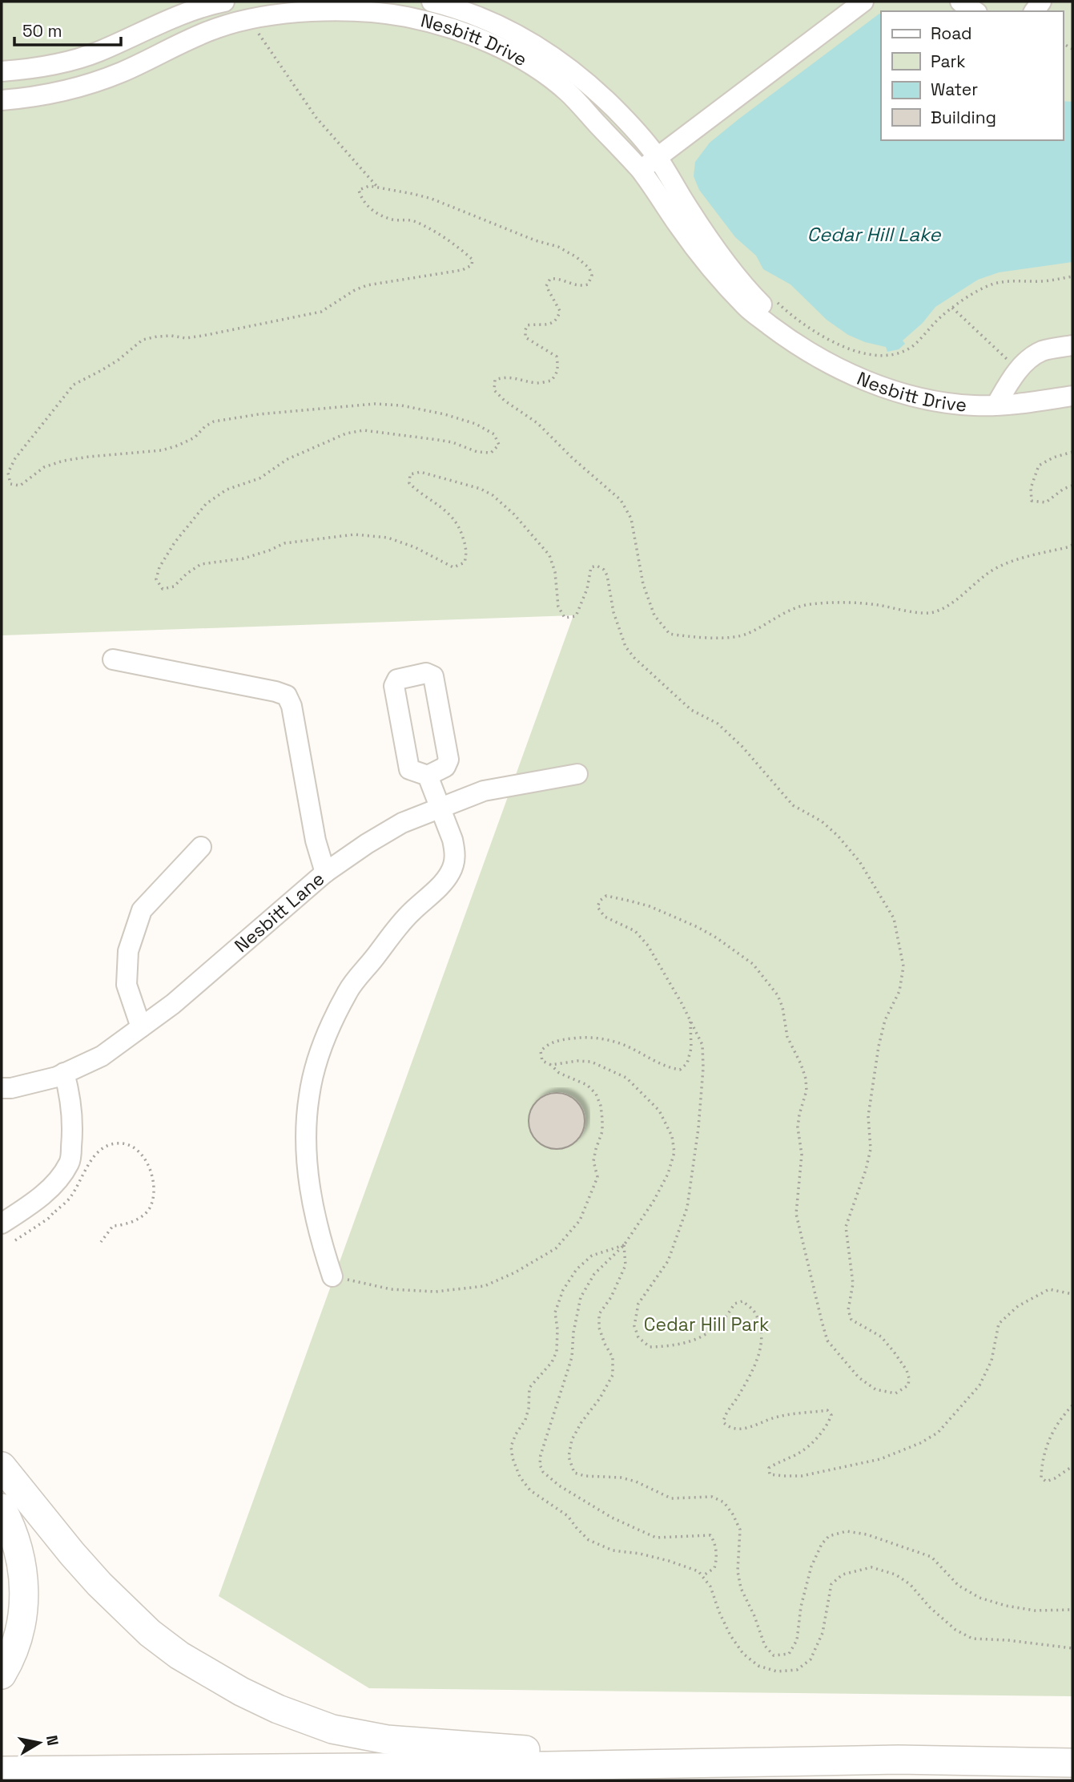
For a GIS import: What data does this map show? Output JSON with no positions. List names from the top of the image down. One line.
{"streets":{"street":["Nesbitt Drive","Nesbitt Lane"]},"water":["Cedar Hill Lake"],"parks":["Cedar Hill Park"],"legend":["Road","Park","Water","Building"],"scale_bar":"50 m","north":"right"}
